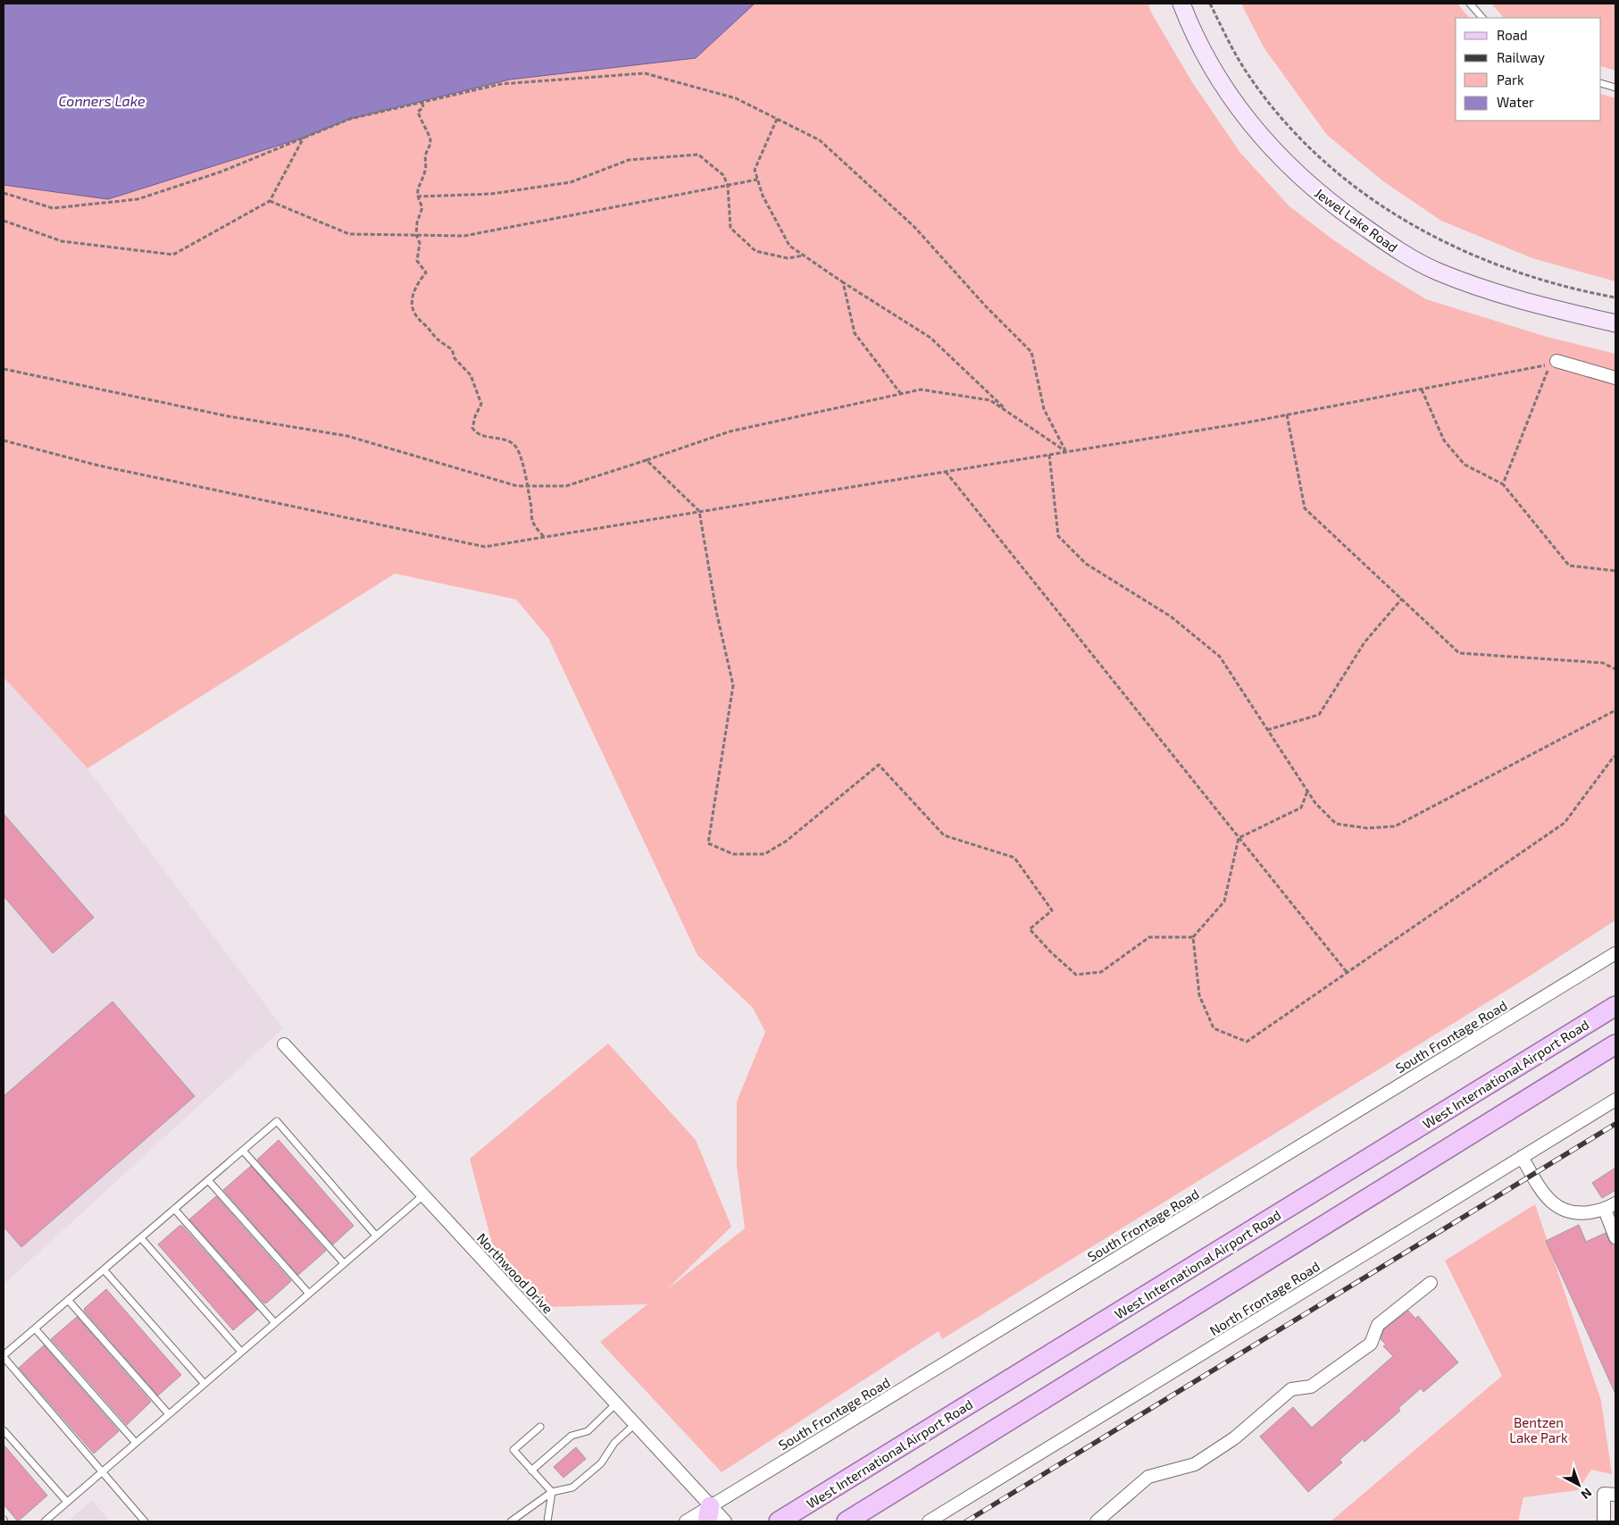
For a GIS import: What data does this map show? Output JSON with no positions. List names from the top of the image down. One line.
{"streets":{"main road":["Jewel Lake Road","West International Airport Road"],"street":["South Frontage Road","Northwood Drive","North Frontage Road"]},"crossings":[["South Frontage Road","Northwood Drive"]],"water":["Conners Lake"],"parks":["Bentzen Lake Park"],"legend":["Road","Railway","Park","Water"],"north":"bottom right"}
